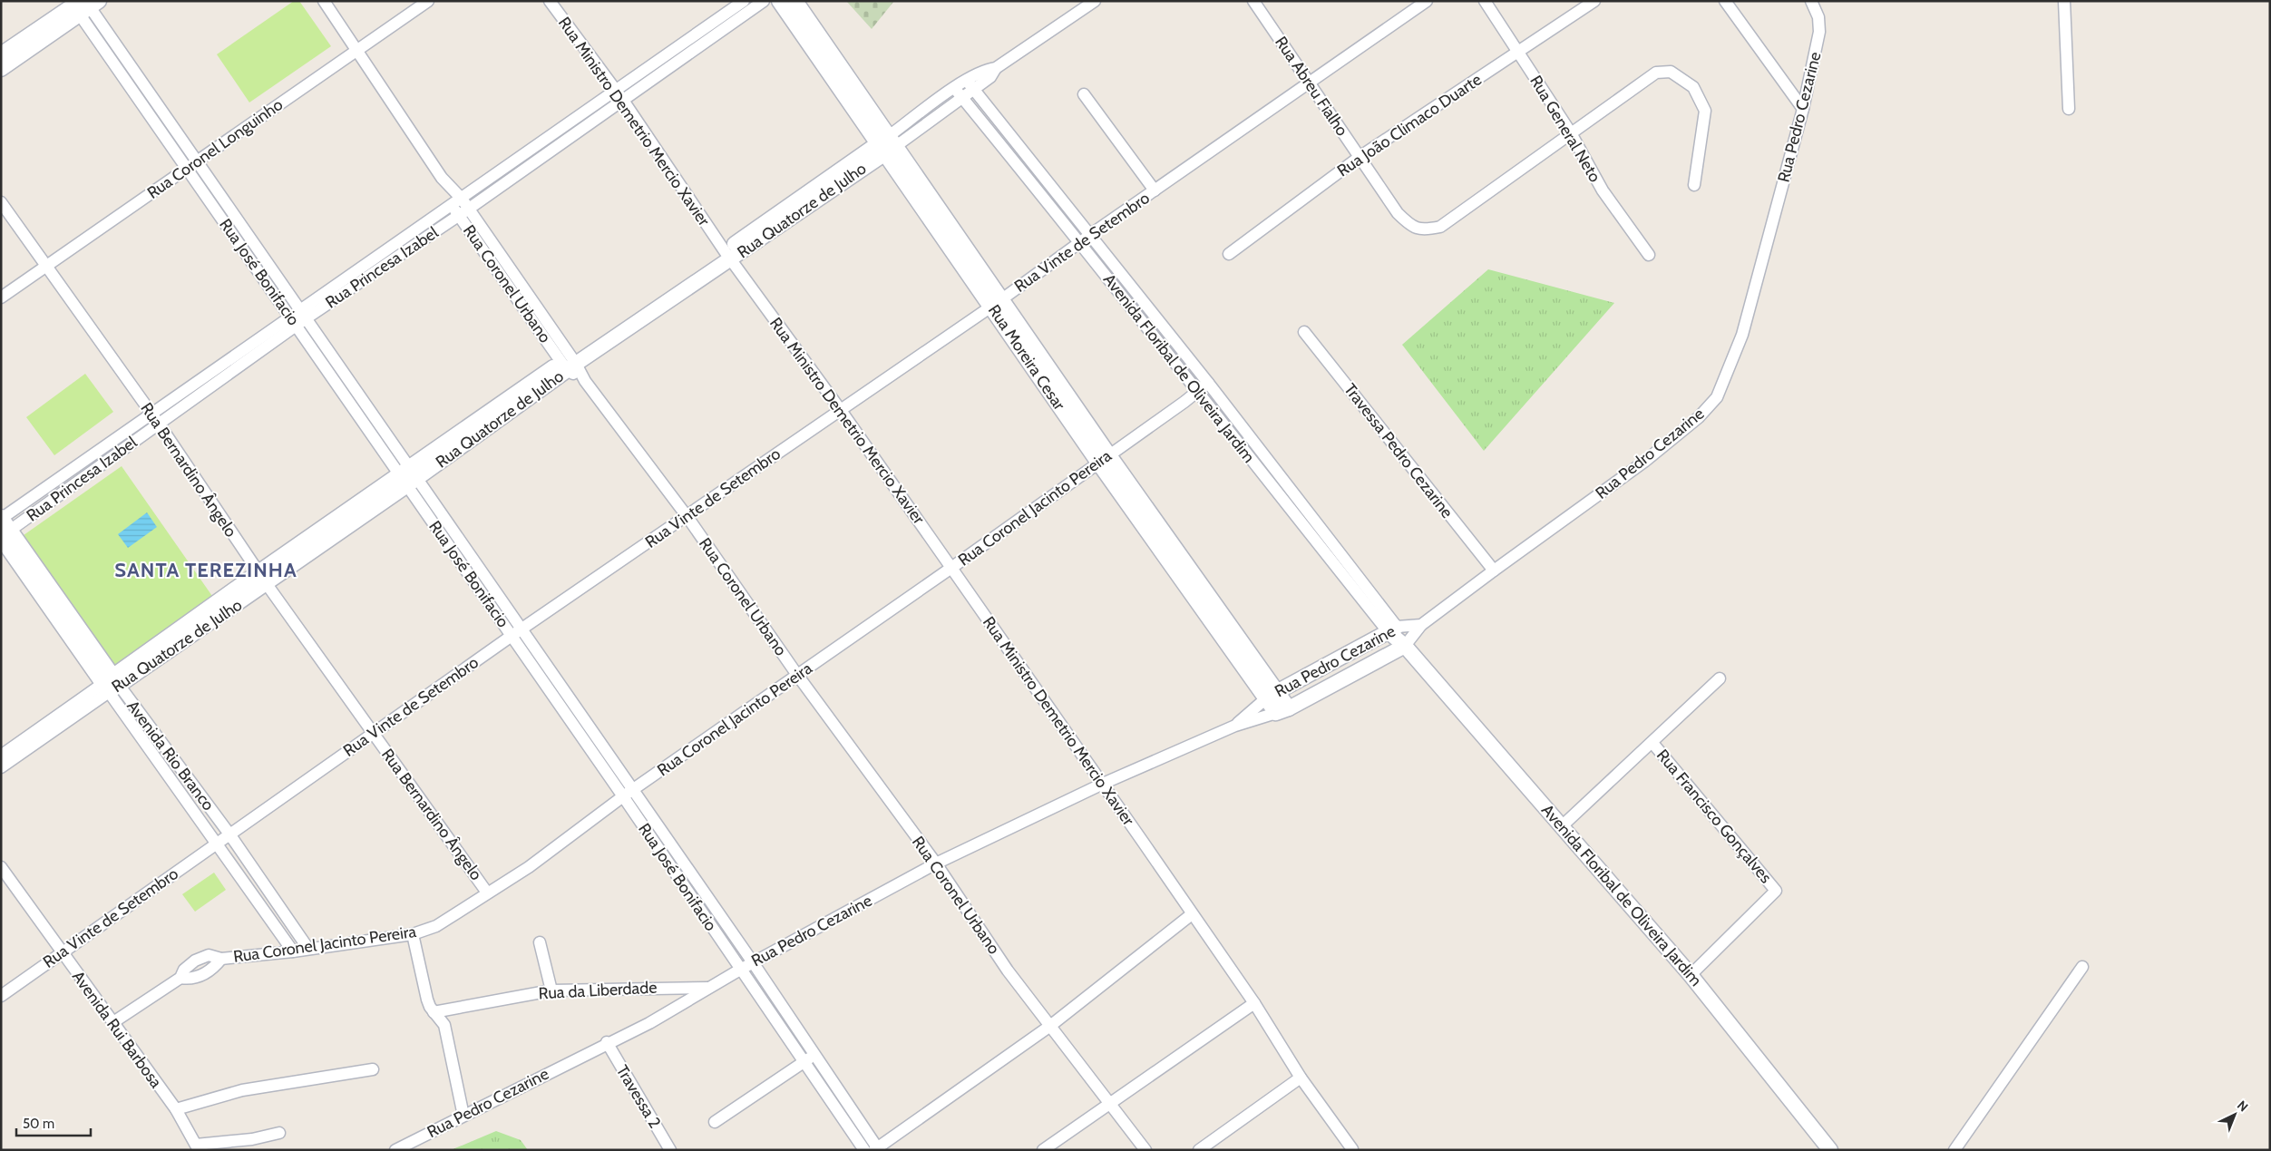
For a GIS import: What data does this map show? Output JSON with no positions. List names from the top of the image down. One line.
{"streets":{"street":["Rua Abreu Fialho","Rua Pedro Cezarine","Rua Ministro Demetrio Mercio Xavier","Rua João Climaco Duarte","Rua General Neto","Rua Coronel Longuinho","Rua Quatorze de Julho","Rua Vinte de Setembro","Rua Princesa Izabel","Rua José Bonifacio","Rua Coronel Urbano","Rua Moreira Cesar","Avenida Floribal de Oliveira Jardim","Travessa Pedro Cezarine","Rua Bernardino Ângelo","Rua Coronel Jacinto Pereira","Avenida Rio Branco","Rua Francisco Gonçalves","Rua da Liberdade","Avenida Rui Barbosa","Travessa 2"]},"crossings":[["Rua Abreu Fialho","Rua João Climaco Duarte"],["Rua Abreu Fialho","Rua General Neto"],["Rua Abreu Fialho","Rua Vinte de Setembro"],["Rua Pedro Cezarine","Rua Ministro Demetrio Mercio Xavier"],["Rua Pedro Cezarine","Rua José Bonifacio"],["Rua Pedro Cezarine","Rua Coronel Urbano"],["Rua Pedro Cezarine","Rua Moreira Cesar"],["Rua Pedro Cezarine","Avenida Floribal de Oliveira Jardim"],["Rua Pedro Cezarine","Travessa Pedro Cezarine"],["Rua Pedro Cezarine","Rua da Liberdade"],["Rua Pedro Cezarine","Travessa 2"],["Rua Ministro Demetrio Mercio Xavier","Rua Quatorze de Julho"],["Rua Ministro Demetrio Mercio Xavier","Rua Vinte de Setembro"],["Rua Ministro Demetrio Mercio Xavier","Rua Princesa Izabel"],["Rua Ministro Demetrio Mercio Xavier","Rua Coronel Jacinto Pereira"],["Rua João Climaco Duarte","Rua General Neto"],["Rua Coronel Longuinho","Rua José Bonifacio"],["Rua Coronel Longuinho","Rua Coronel Urbano"],["Rua Coronel Longuinho","Rua Bernardino Ângelo"],["Rua Quatorze de Julho","Rua José Bonifacio"],["Rua Quatorze de Julho","Rua Coronel Urbano"],["Rua Quatorze de Julho","Rua Moreira Cesar"],["Rua Quatorze de Julho","Avenida Floribal de Oliveira Jardim"],["Rua Quatorze de Julho","Rua Bernardino Ângelo"],["Rua Quatorze de Julho","Avenida Rio Branco"],["Rua Vinte de Setembro","Rua José Bonifacio"],["Rua Vinte de Setembro","Rua Coronel Urbano"],["Rua Vinte de Setembro","Rua Moreira Cesar"],["Rua Vinte de Setembro","Avenida Floribal de Oliveira Jardim"],["Rua Vinte de Setembro","Rua Bernardino Ângelo"],["Rua Vinte de Setembro","Avenida Rio Branco"],["Rua Vinte de Setembro","Avenida Rui Barbosa"],["Rua Princesa Izabel","Rua José Bonifacio"],["Rua Princesa Izabel","Rua Coronel Urbano"],["Rua Princesa Izabel","Rua Bernardino Ângelo"],["Rua Princesa Izabel","Avenida Rio Branco"],["Rua José Bonifacio","Rua Coronel Jacinto Pereira"],["Rua Coronel Urbano","Rua Coronel Jacinto Pereira"],["Rua Moreira Cesar","Rua Coronel Jacinto Pereira"],["Avenida Floribal de Oliveira Jardim","Rua Coronel Jacinto Pereira"],["Avenida Floribal de Oliveira Jardim","Rua Francisco Gonçalves"],["Rua Bernardino Ângelo","Rua Coronel Jacinto Pereira"],["Rua Coronel Jacinto Pereira","Avenida Rio Branco"],["Rua Coronel Jacinto Pereira","Avenida Rui Barbosa"]],"districts":["SANTA TEREZINHA"],"scale_bar":"50 m","north":"top right"}
